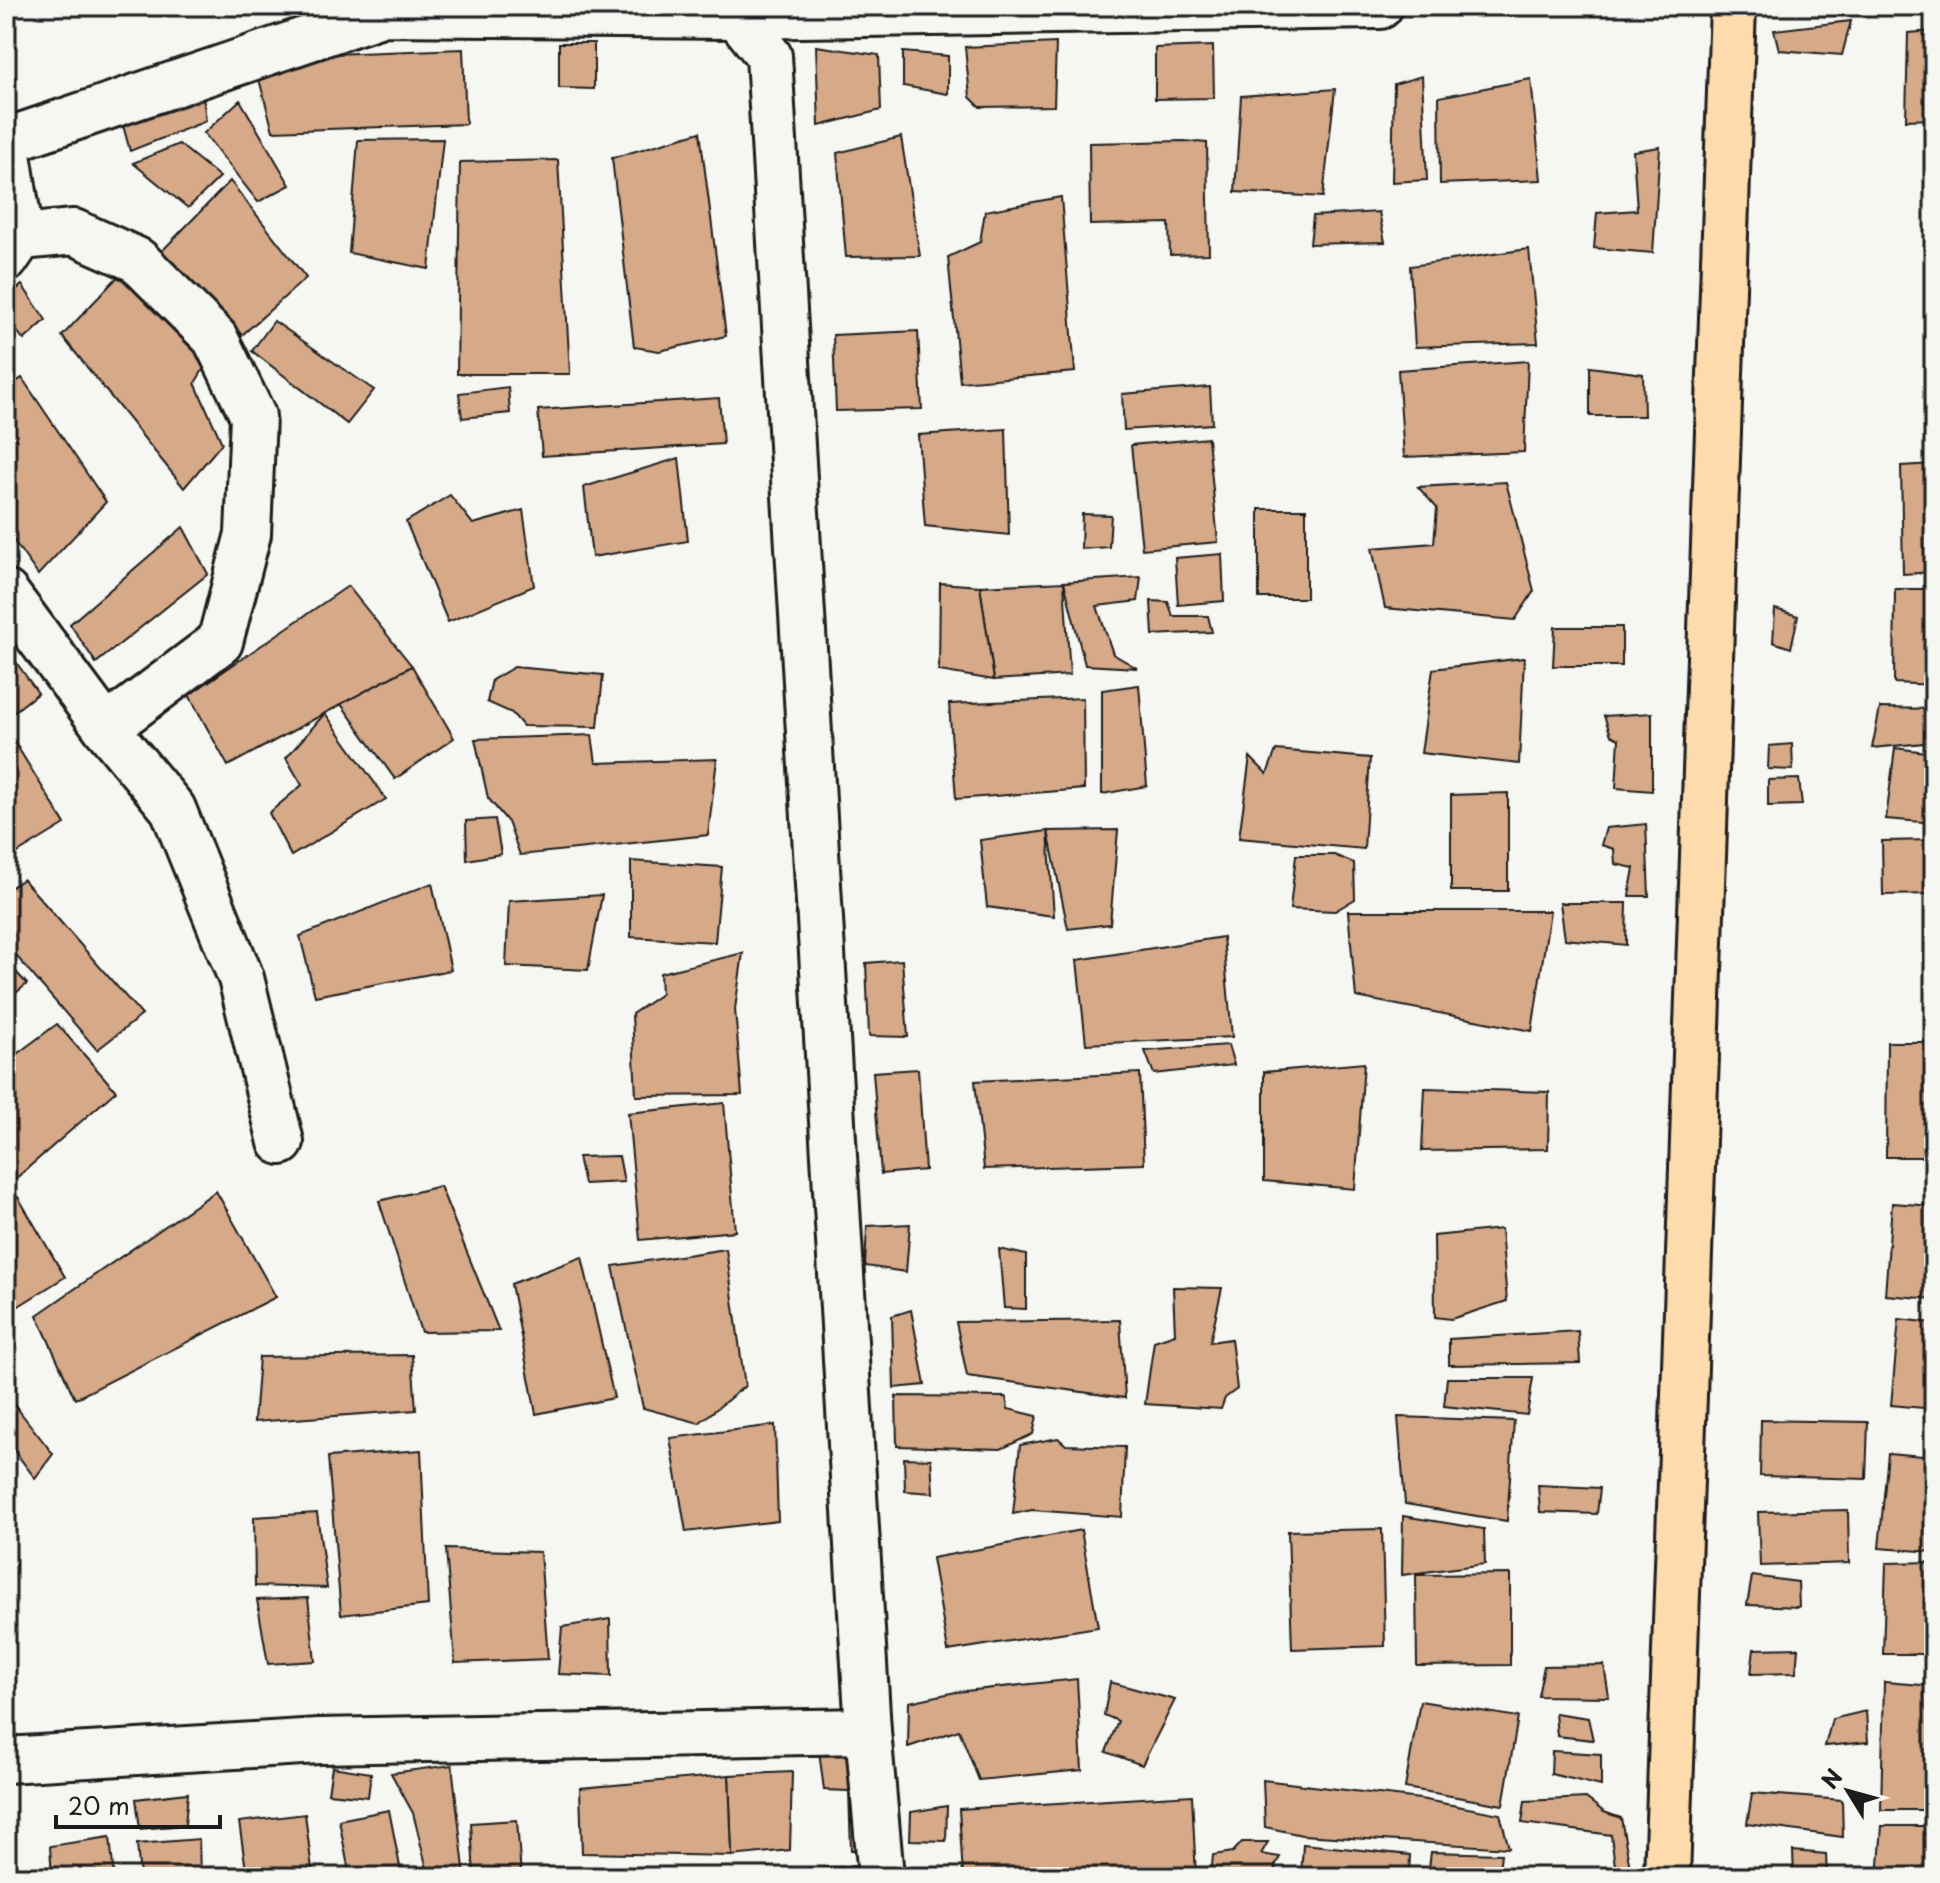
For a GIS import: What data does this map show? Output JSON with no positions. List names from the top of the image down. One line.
{"scale_bar":"20 m","north":"top left"}
